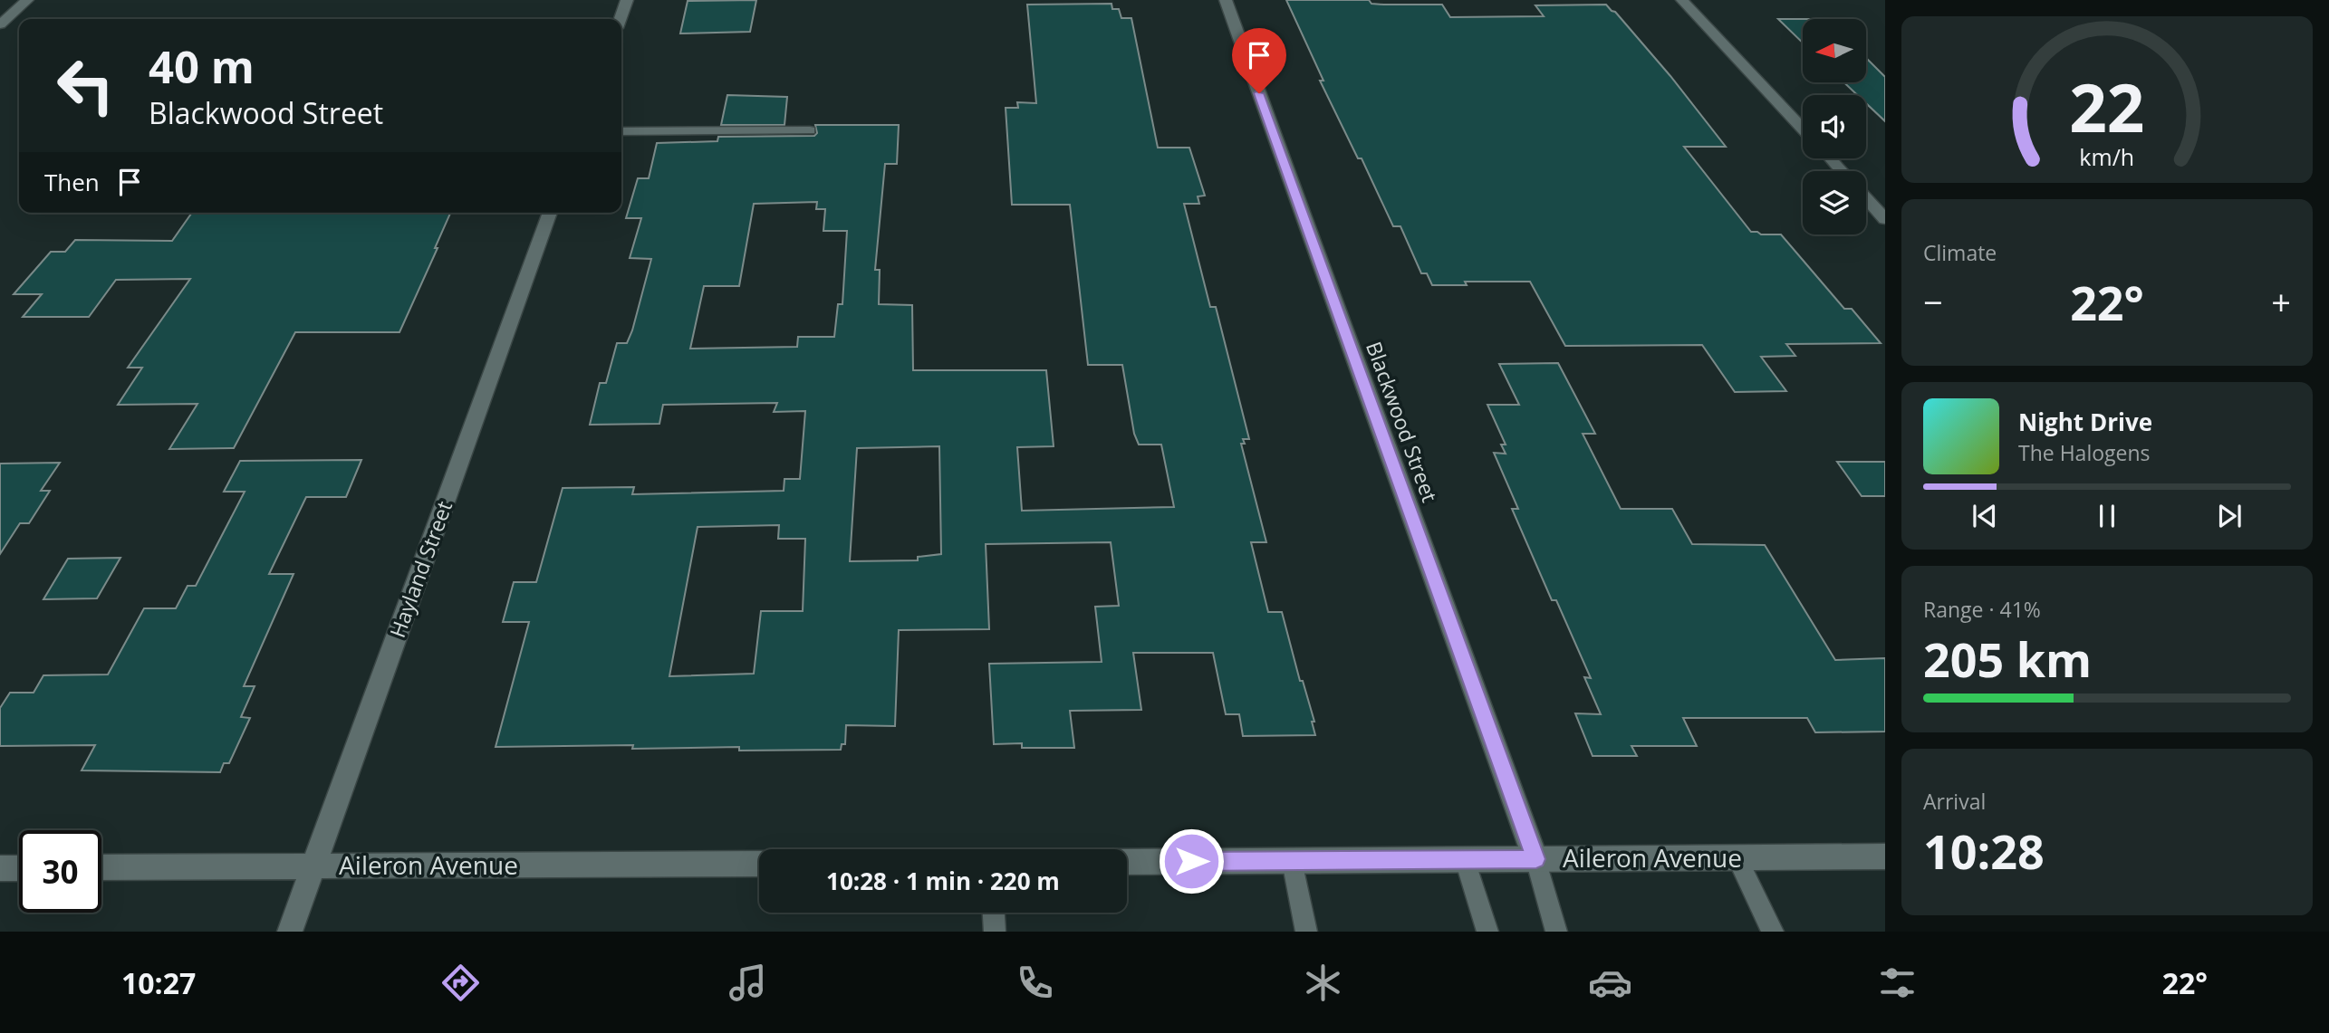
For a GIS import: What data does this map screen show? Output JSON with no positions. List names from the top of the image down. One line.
{"streets":{"street":["Blackwood Street","Hayland Street","Aileron Avenue"]},"crossings":[["Blackwood Street","Aileron Avenue"],["Hayland Street","Aileron Avenue"]],"north":"left","page":{"turn":["40 m","Blackwood Street"],"then":"Then","tile":["Climate",["Range · 41%","205 km"],["Arrival","10:28"]],"heat":["−","22°","+"],"song":["Night Drive","The Halogens"],"limit":"30","trip":"10:28 · 1 min · 220 m","tabs":["10:27","22°"],"gauge":["22","km/h"]}}
